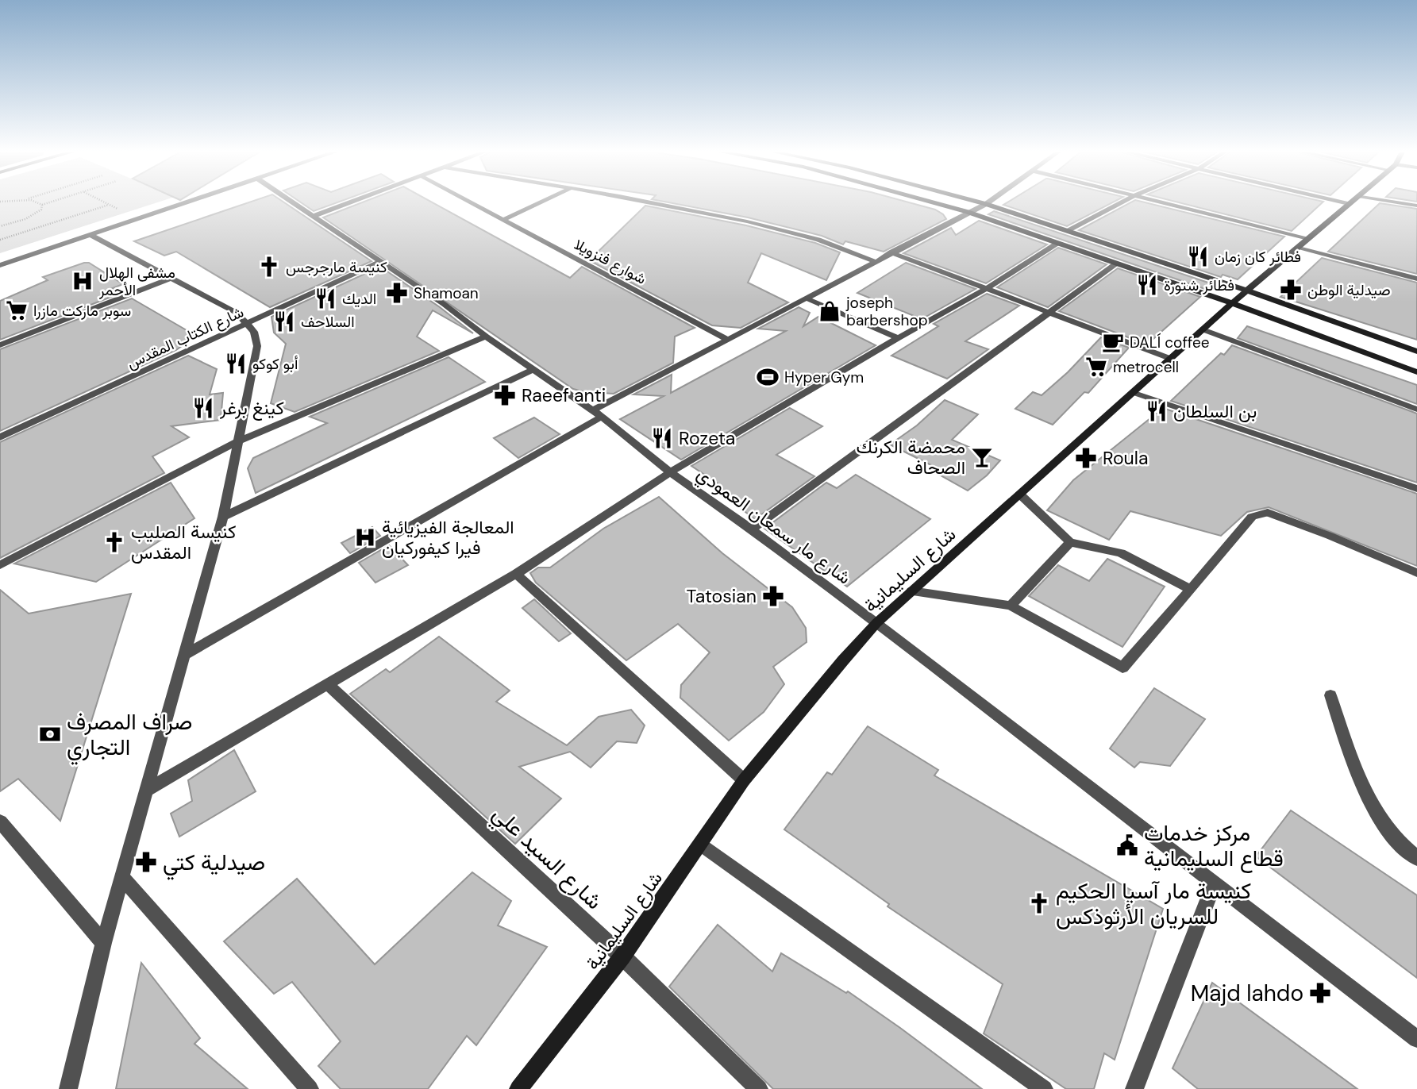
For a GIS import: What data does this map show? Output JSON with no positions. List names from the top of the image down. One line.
{"streets":{"main road":["شارع السليمانية"],"street":["شوارع فنزويلا","شارع الكتاب المقدس","شارع مار سمعان العمودي","شارع السيد علي"]},"crossings":[["شارع الكتاب المقدس","شارع مار سمعان العمودي"],["شارع مار سمعان العمودي","شارع السليمانية"],["شارع السليمانية","شارع السيد علي"]],"places":{"restaurant":["فطائر كان زمان","فطائر شتورة","الديك","السلاحف","أبو كوكو","كينغ برغر","بن السلطان","Rozeta"],"church":["كنيسة مارجرجس","كنيسة الصليب المقدس","كنيسة مار آسيا الحكيم للسريان الأرثوذكس"],"hospital":["مشفى الهلال الأحمر","المعالجة الفيزيائية فيرا كيفوركيان"],"pharmacy":["صيدلية الوطن","Shamoan","Raeef anti","Roula","Tatosian","صيدلية كتي","Majd lahdo"],"supermarket":["سوبر ماركت مازرا","metrocell"],"shop":["joseph barbershop"],"cafe":["DALÍ coffee"],"sports":["Hyper Gym"],"bar":["محمضة الكرنك الصحاف"],"bank":["صراف المصرف التجاري"],"public building":["مركز خدمات قطاع السليمانية"]}}
